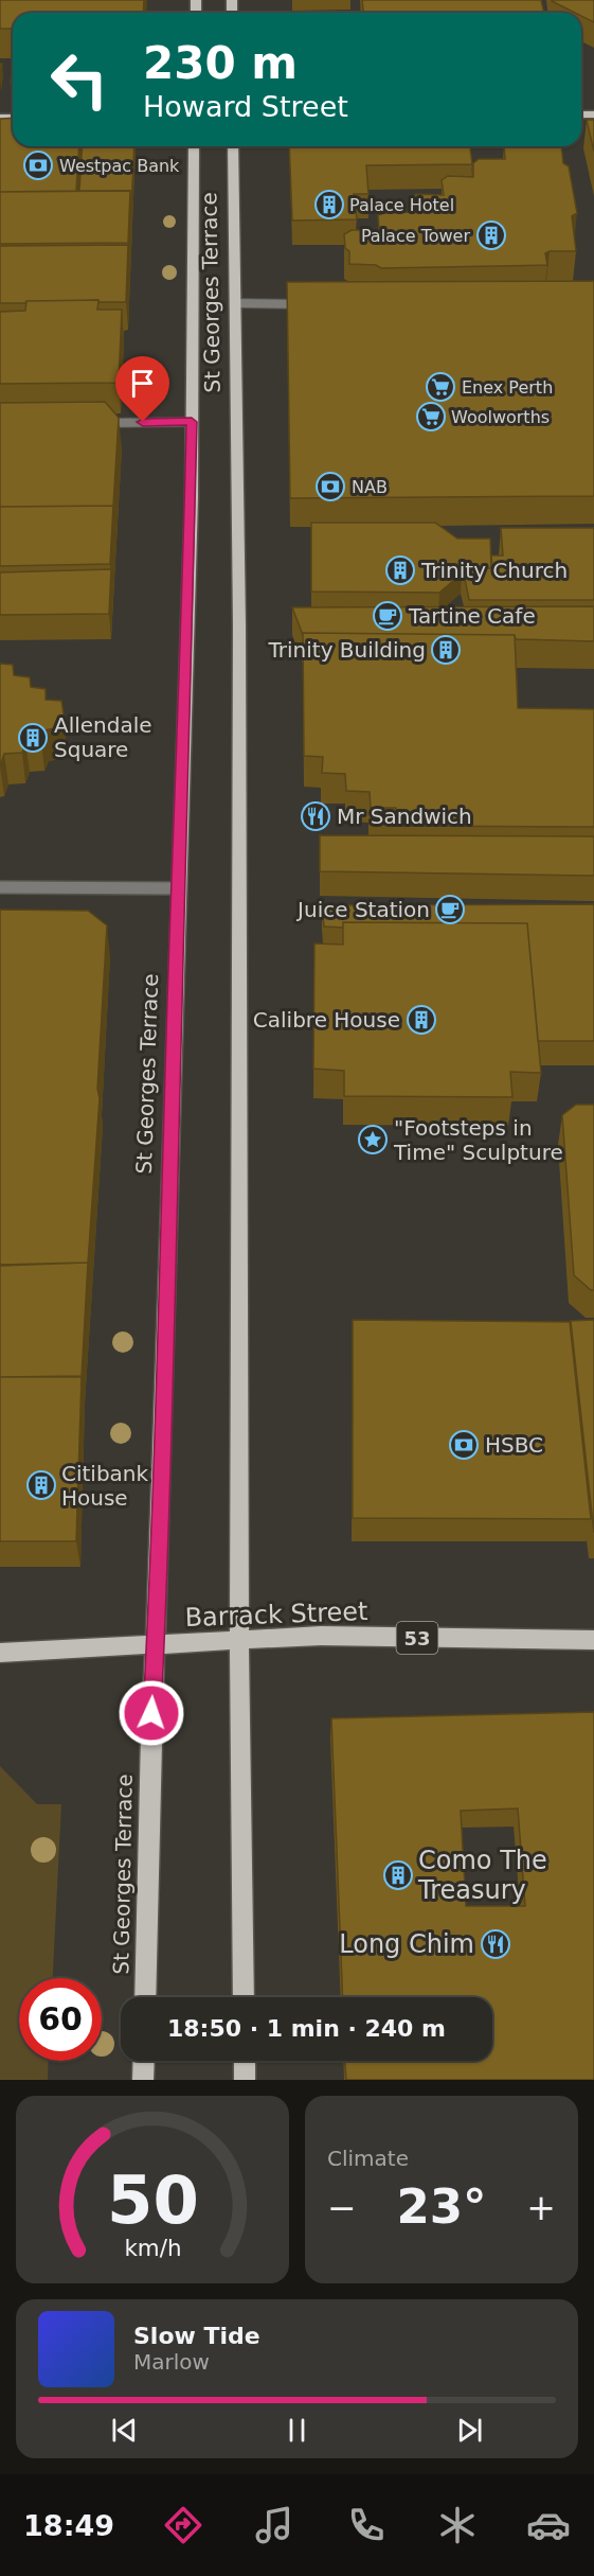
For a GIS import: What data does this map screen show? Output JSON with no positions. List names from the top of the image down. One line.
{"streets":{"main road":["St Georges Terrace","Barrack Street","53"]},"crossings":[["St Georges Terrace","Barrack Street"]],"places":{"bank":["Westpac Bank","NAB","HSBC"],"building":["Palace Hotel","Palace Tower","Trinity Church","Trinity Building","Allendale Square","Calibre House","Citibank House","Como The Treasury"],"supermarket":["Enex Perth","Woolworths"],"cafe":["Tartine Cafe","Juice Station"],"restaurant":["Mr Sandwich","Long Chim"],"place":["\"Footsteps in Time\" Sculpture"]},"page":{"turn":["230 m","Howard Street"],"limit":"60","trip":"18:50 · 1 min · 240 m","tile":"Climate","heat":["−","23°","+"],"song":["Slow Tide","Marlow"],"tabs":"18:49","gauge":["50","km/h"]}}
